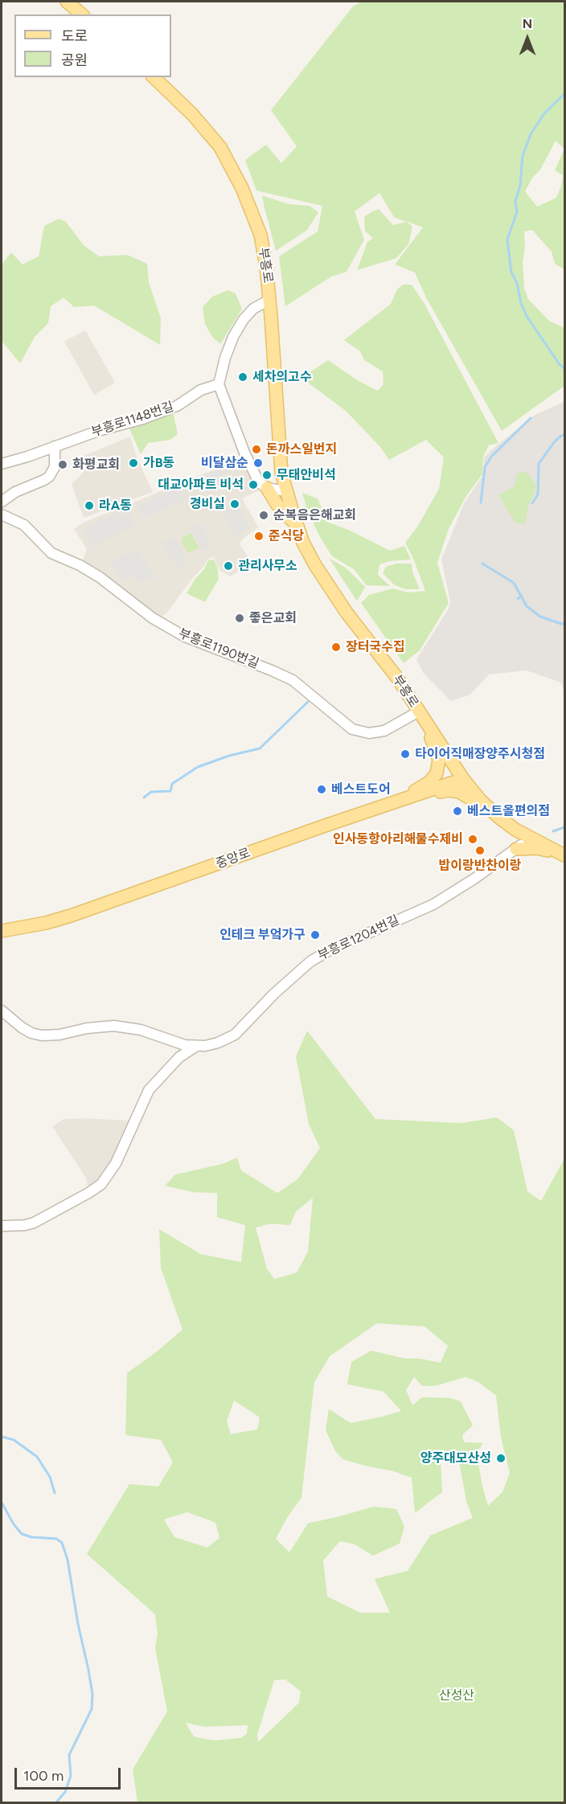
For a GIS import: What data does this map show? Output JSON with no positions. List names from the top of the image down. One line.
{"streets":{"main road":["부흥로","중앙로"],"street":["부흥로1148번길","부흥로1190번길","부흥로1204번길"]},"crossings":[["부흥로","부흥로1190번길"],["부흥로","중앙로"],["부흥로","부흥로1204번길"]],"parks":["산성산"],"places":["세차의고수","돈까스일번지","가B동","비달삼순","화평교회","무태안비석","대교아파트 비석","경비실","라A동","순복음은해교회","준식당","관리사무소","좋은교회","장터국수집","타이어직매장양주시청점","베스트도어","베스트올편의점","인사동항아리해물수제비","밥이랑반찬이랑","인테크 부엌가구","양주대모산성"],"legend":["도로","공원"],"scale_bar":"100 m","north":"top"}
